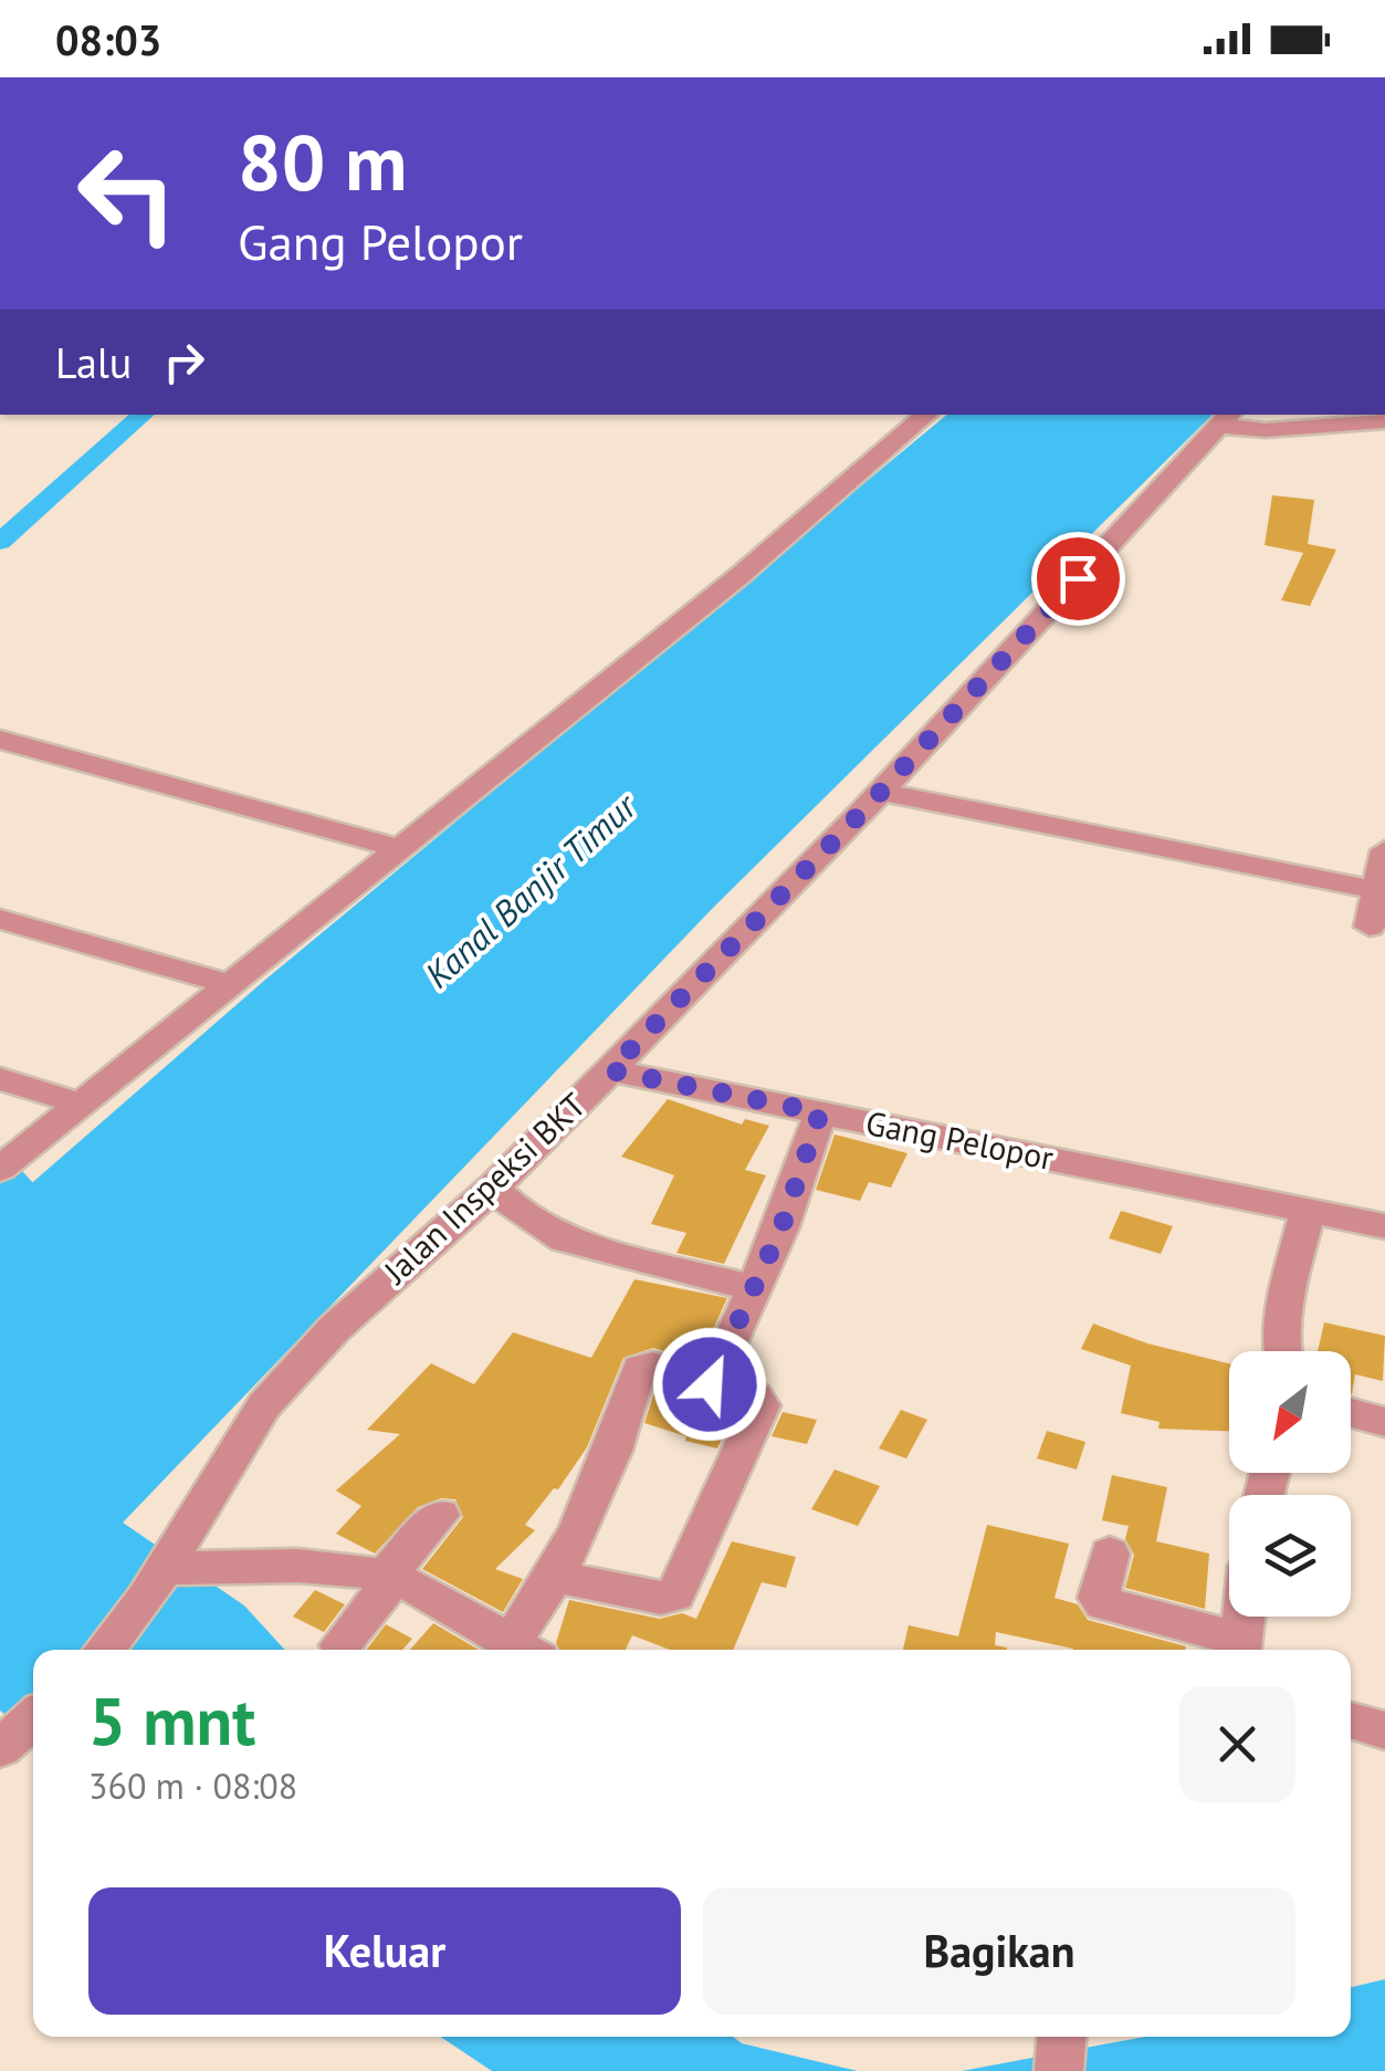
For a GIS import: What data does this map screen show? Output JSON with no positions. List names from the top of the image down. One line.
{"streets":{"street":["Gang Pelopor","Jalan Inspeksi BKT"]},"crossings":[["Gang Pelopor","Jalan Inspeksi BKT"]],"water":["Kanal Banjir Timur"],"north":"bottom left","page":{"status":"08:03","turn":["80 m","Gang Pelopor"],"then":"Lalu","heading":["5 mnt","360 m · 08:08"],"buttons":["Keluar","Bagikan"]}}
